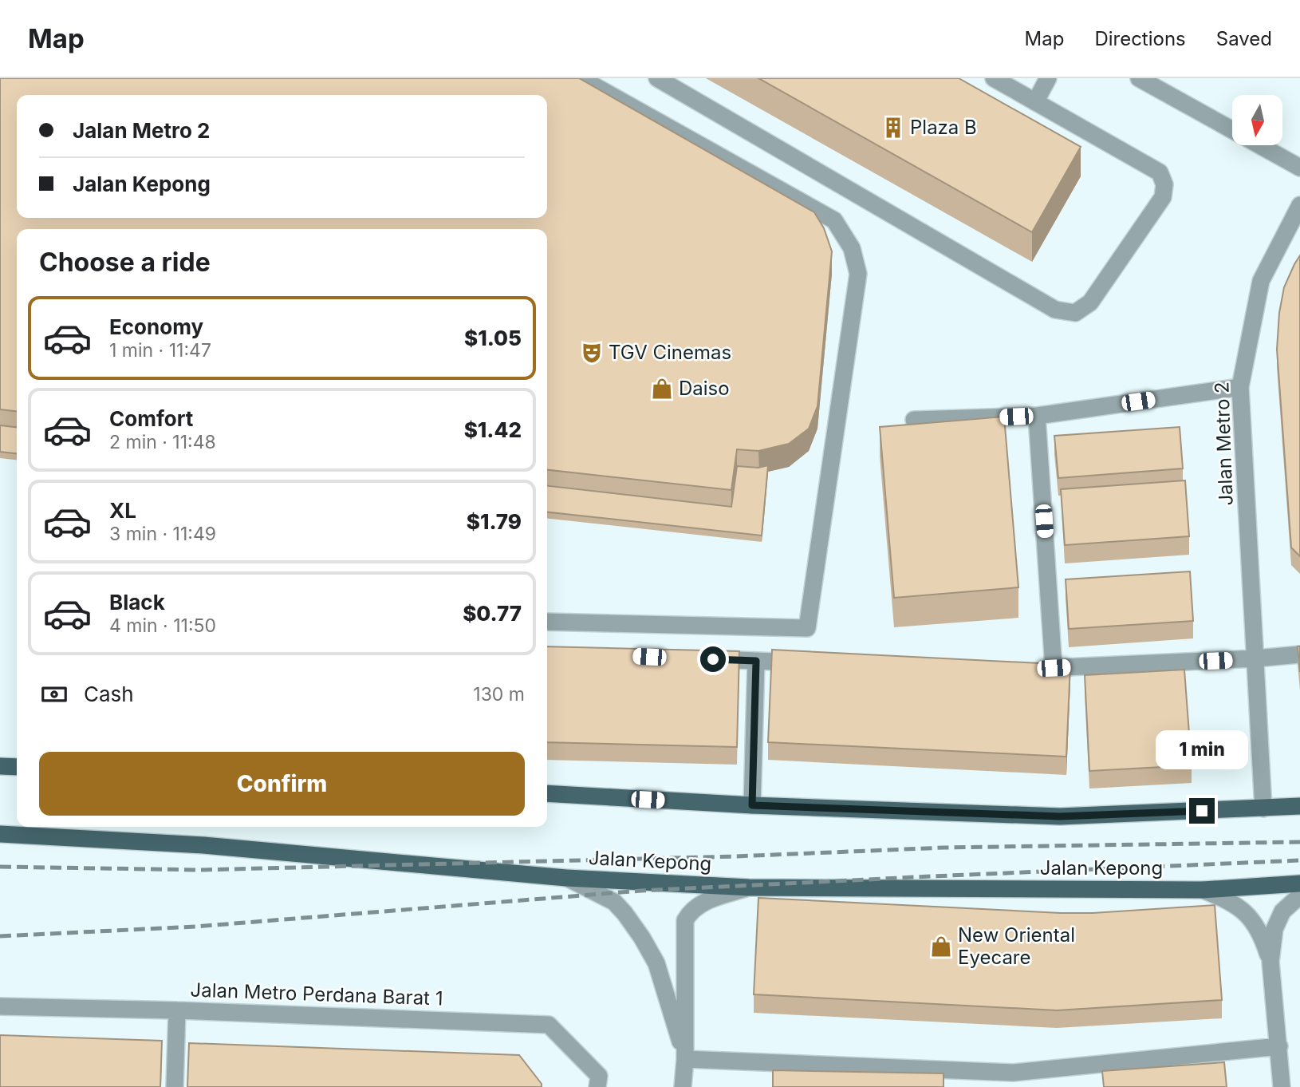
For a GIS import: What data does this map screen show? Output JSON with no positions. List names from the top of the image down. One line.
{"streets":{"main road":["Jalan Kepong"],"street":["Jalan Metro 2","Jalan Metro Perdana Barat 1"]},"places":{"building":["Plaza B"],"theatre":["TGV Cinemas"],"shop":["Daiso","New Oriental Eyecare"]},"north":"bottom","page":{"header":"Map","nav":["Map","Directions","Saved"],"banner":["Jalan Metro 2","Jalan Kepong"],"heading":"Choose a ride","list":[{"name":"Economy","note":"1 min · 11:47","value":"$1.05"},{"name":"Comfort","note":"2 min · 11:48","value":"$1.42"},{"name":"XL","note":"3 min · 11:49","value":"$1.79"},{"name":"Black","note":"4 min · 11:50","value":"$0.77"}],"pay":["Cash","130 m"],"bubble":"1 min","buttons":"Confirm"}}
